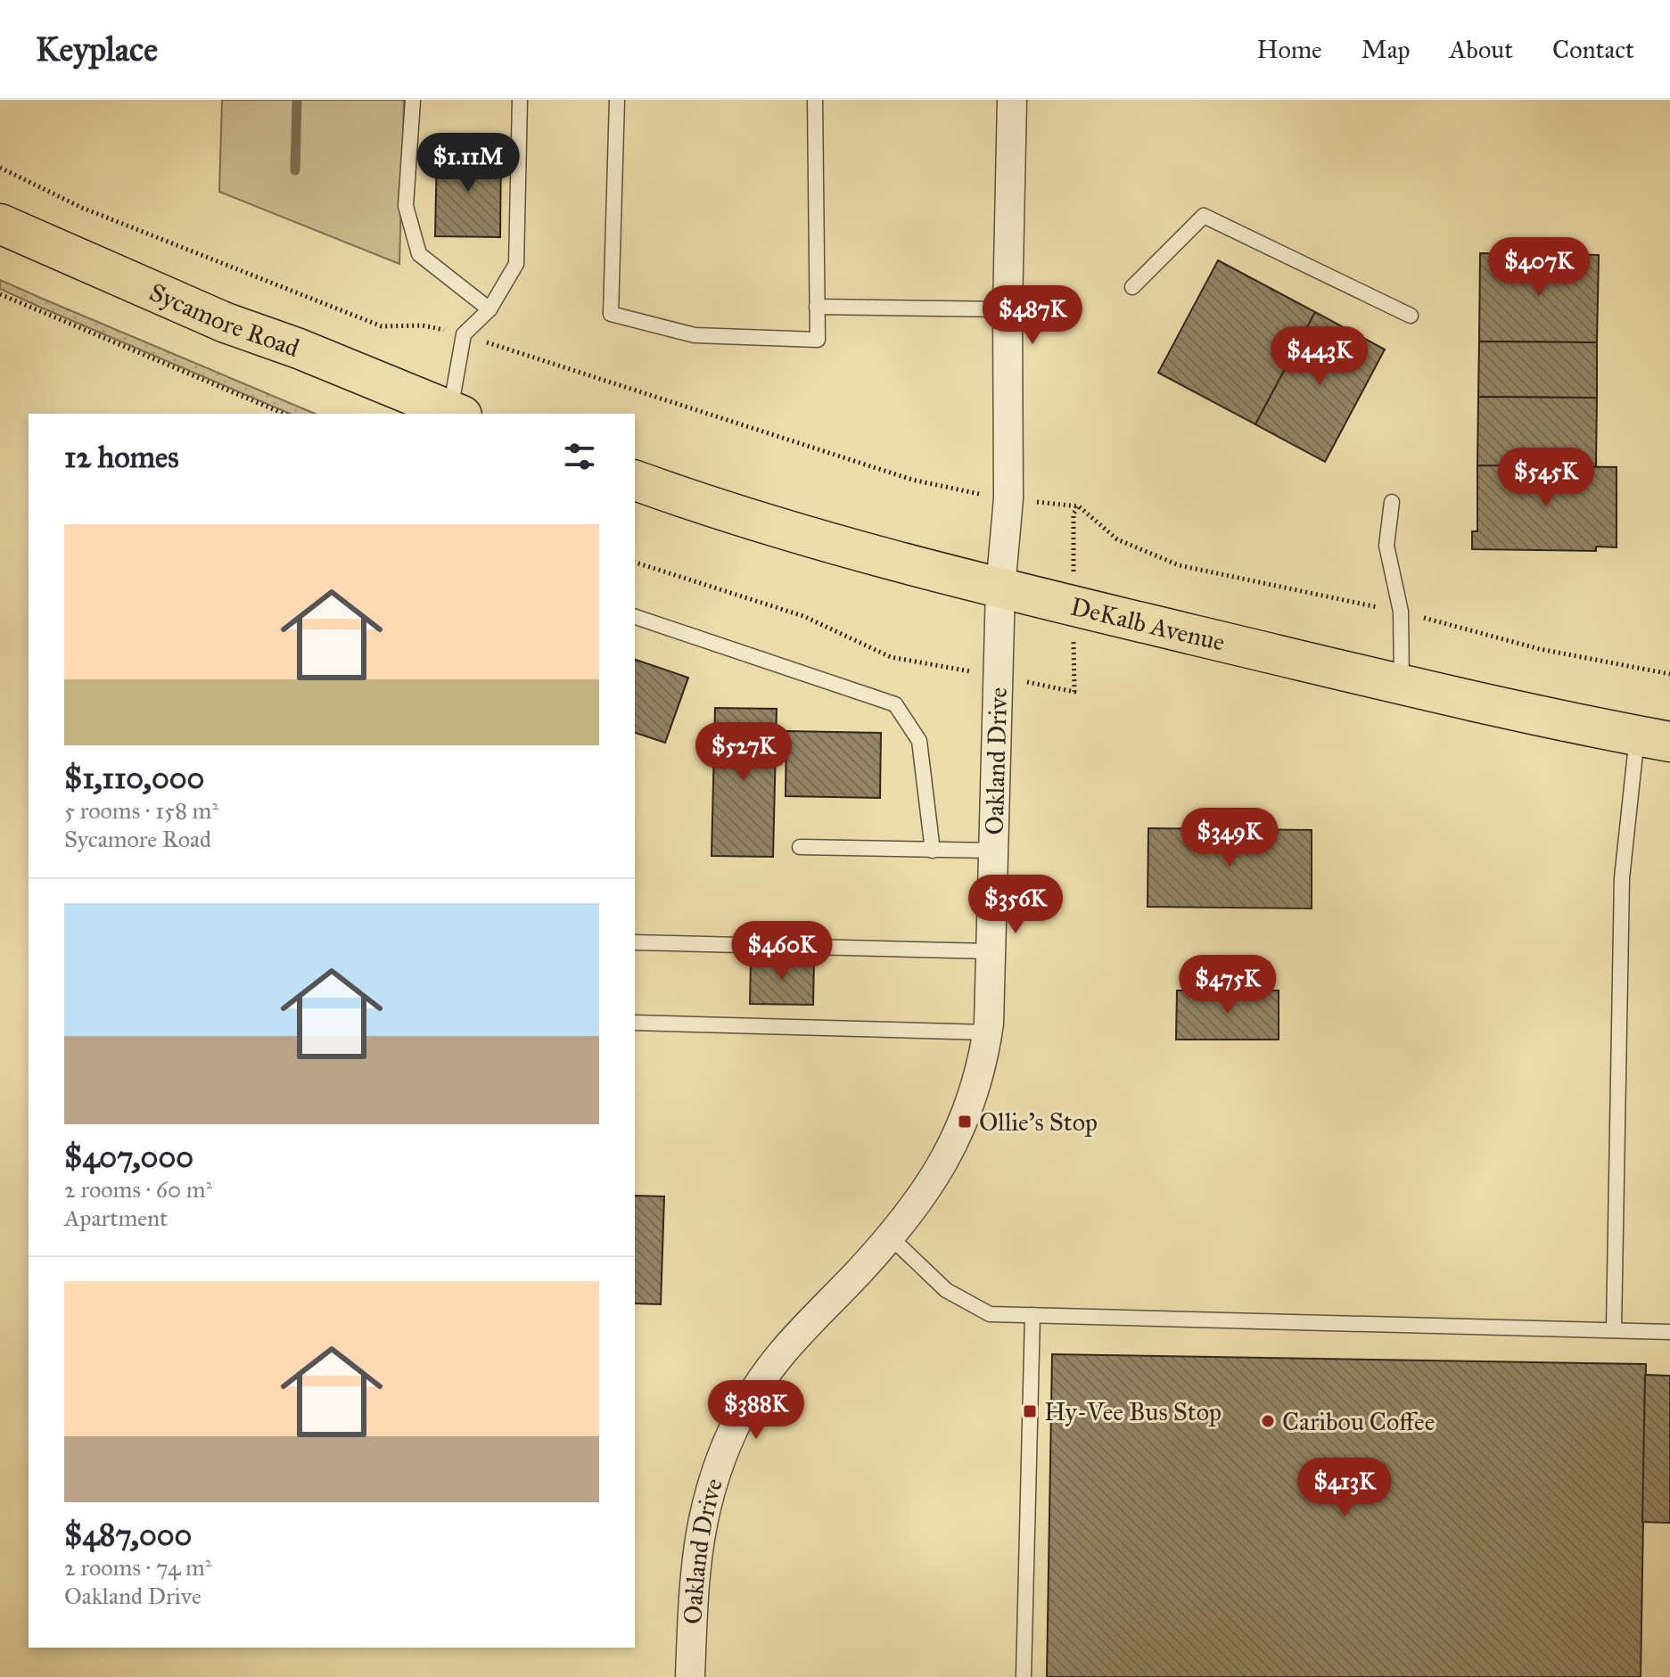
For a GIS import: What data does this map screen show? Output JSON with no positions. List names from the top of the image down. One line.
{"streets":{"main road":["Sycamore Road","DeKalb Avenue"],"street":["Oakland Drive"]},"crossings":[["DeKalb Avenue","Oakland Drive"]],"places":{"transit":["Ollie's Stop","Hy-Vee Bus Stop"],"other":["Caribou Coffee"]},"page":{"header":"Keyplace","nav":["Home","Map","About","Contact"],"price":["$1.11M","$407K","$487K","$443K","$545K","$527K","$349K","$356K","$460K","$475K","$388K","$413K"],"heading":"12 homes","list":[{"name":"$1,110,000","note":"5 rooms · 158 m² · Sycamore Road"},{"name":"$407,000","note":"2 rooms · 60 m² · Apartment"},{"name":"$487,000","note":"2 rooms · 74 m² · Oakland Drive"}]}}
